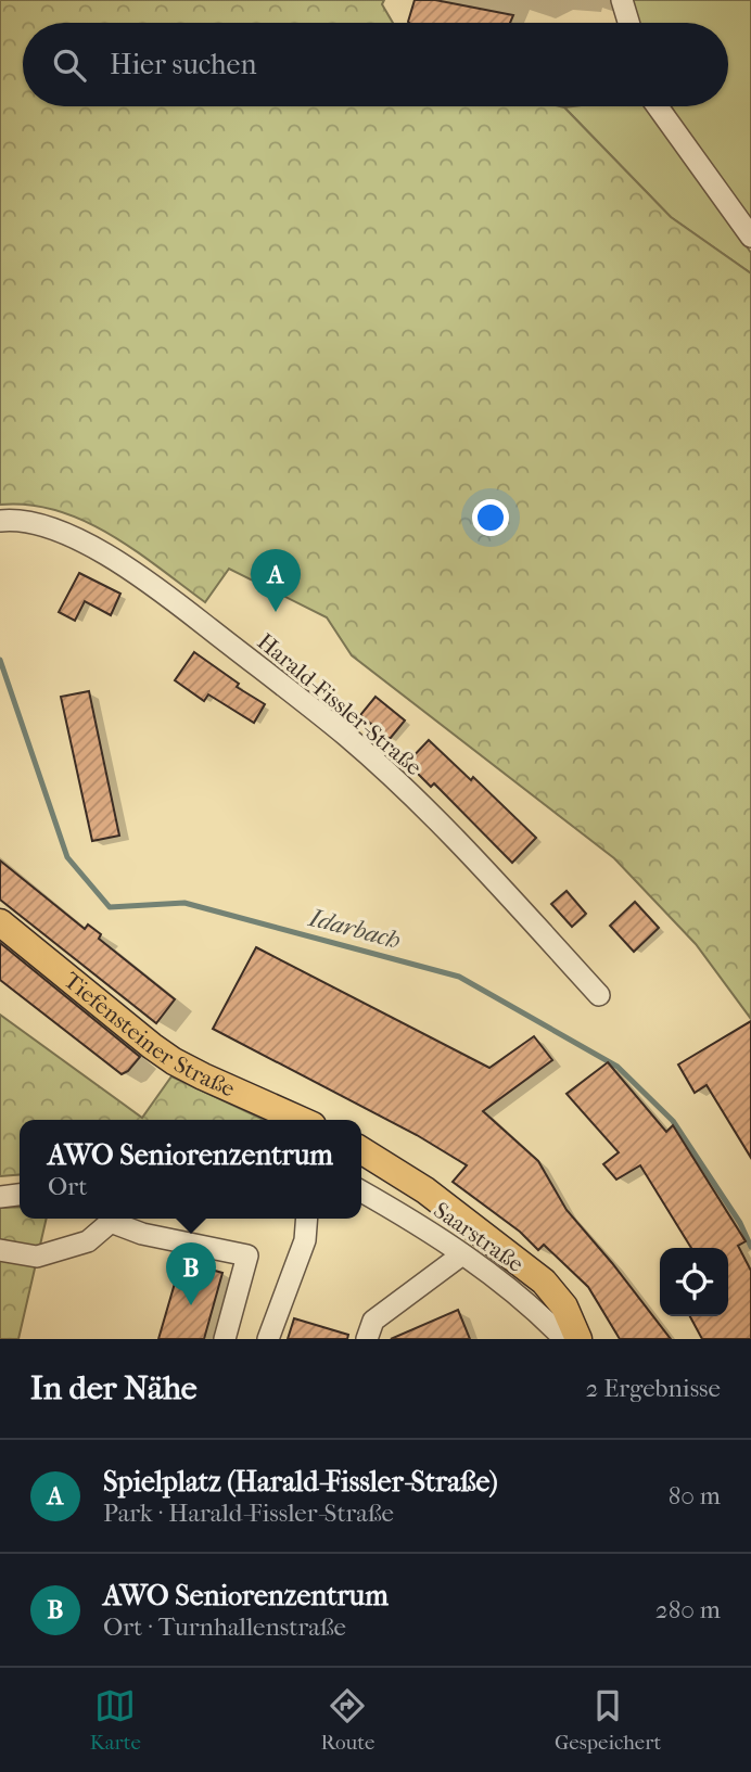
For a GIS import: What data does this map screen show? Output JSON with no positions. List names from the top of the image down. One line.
{"streets":{"main road":["Tiefensteiner Straße"],"street":["Harald-Fissler-Straße","Saarstraße"]},"water":["Idarbach"],"page":{"search":"Hier suchen","pins":["A","B"],"popup":["AWO Seniorenzentrum","Ort"],"heading":["In der Nähe","2 Ergebnisse"],"list":[{"mark":"A","name":"Spielplatz (Harald-Fissler-Straße)","note":"Park · Harald-Fissler-Straße","value":"80 m"},{"mark":"B","name":"AWO Seniorenzentrum","note":"Ort · Turnhallenstraße","value":"280 m"}],"nav":["Karte","Route","Gespeichert"]}}
